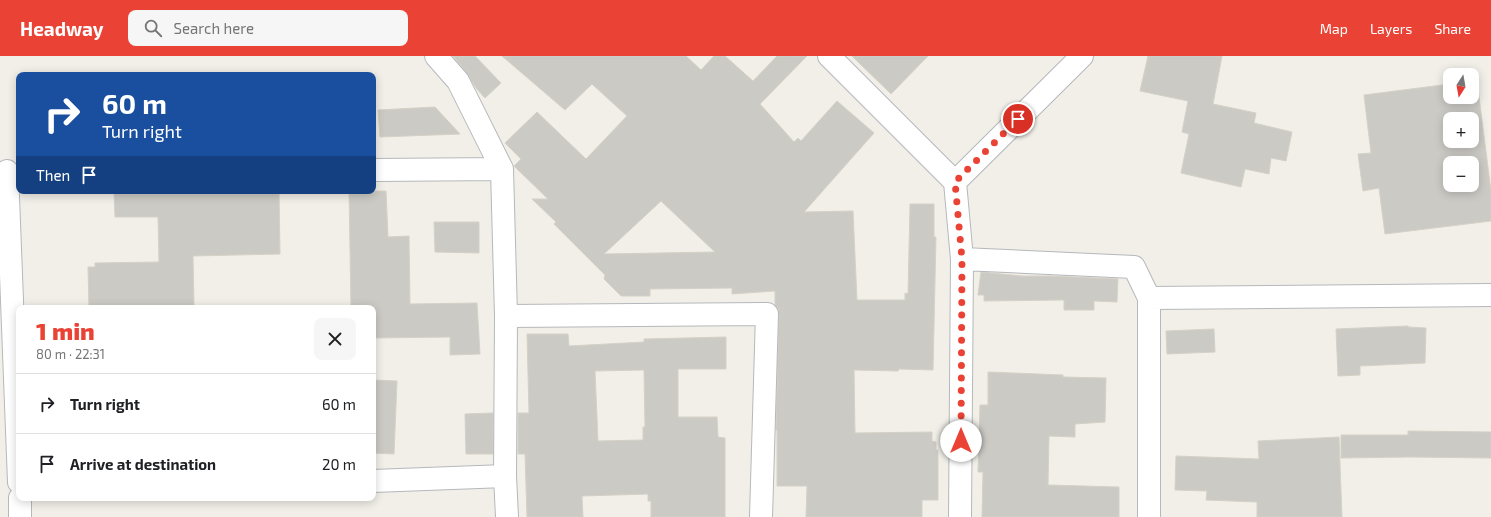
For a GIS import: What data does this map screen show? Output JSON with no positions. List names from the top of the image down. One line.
{"north":"bottom","page":{"header":"Headway","search":"Search here","nav":["Map","Layers","Share"],"map_buttons":["+","−"],"turn":["60 m","Turn right"],"then":"Then","heading":["1 min","80 m · 22:31"],"list":[{"name":"Turn right","value":"60 m"},{"name":"Arrive at destination","value":"20 m"}]}}
